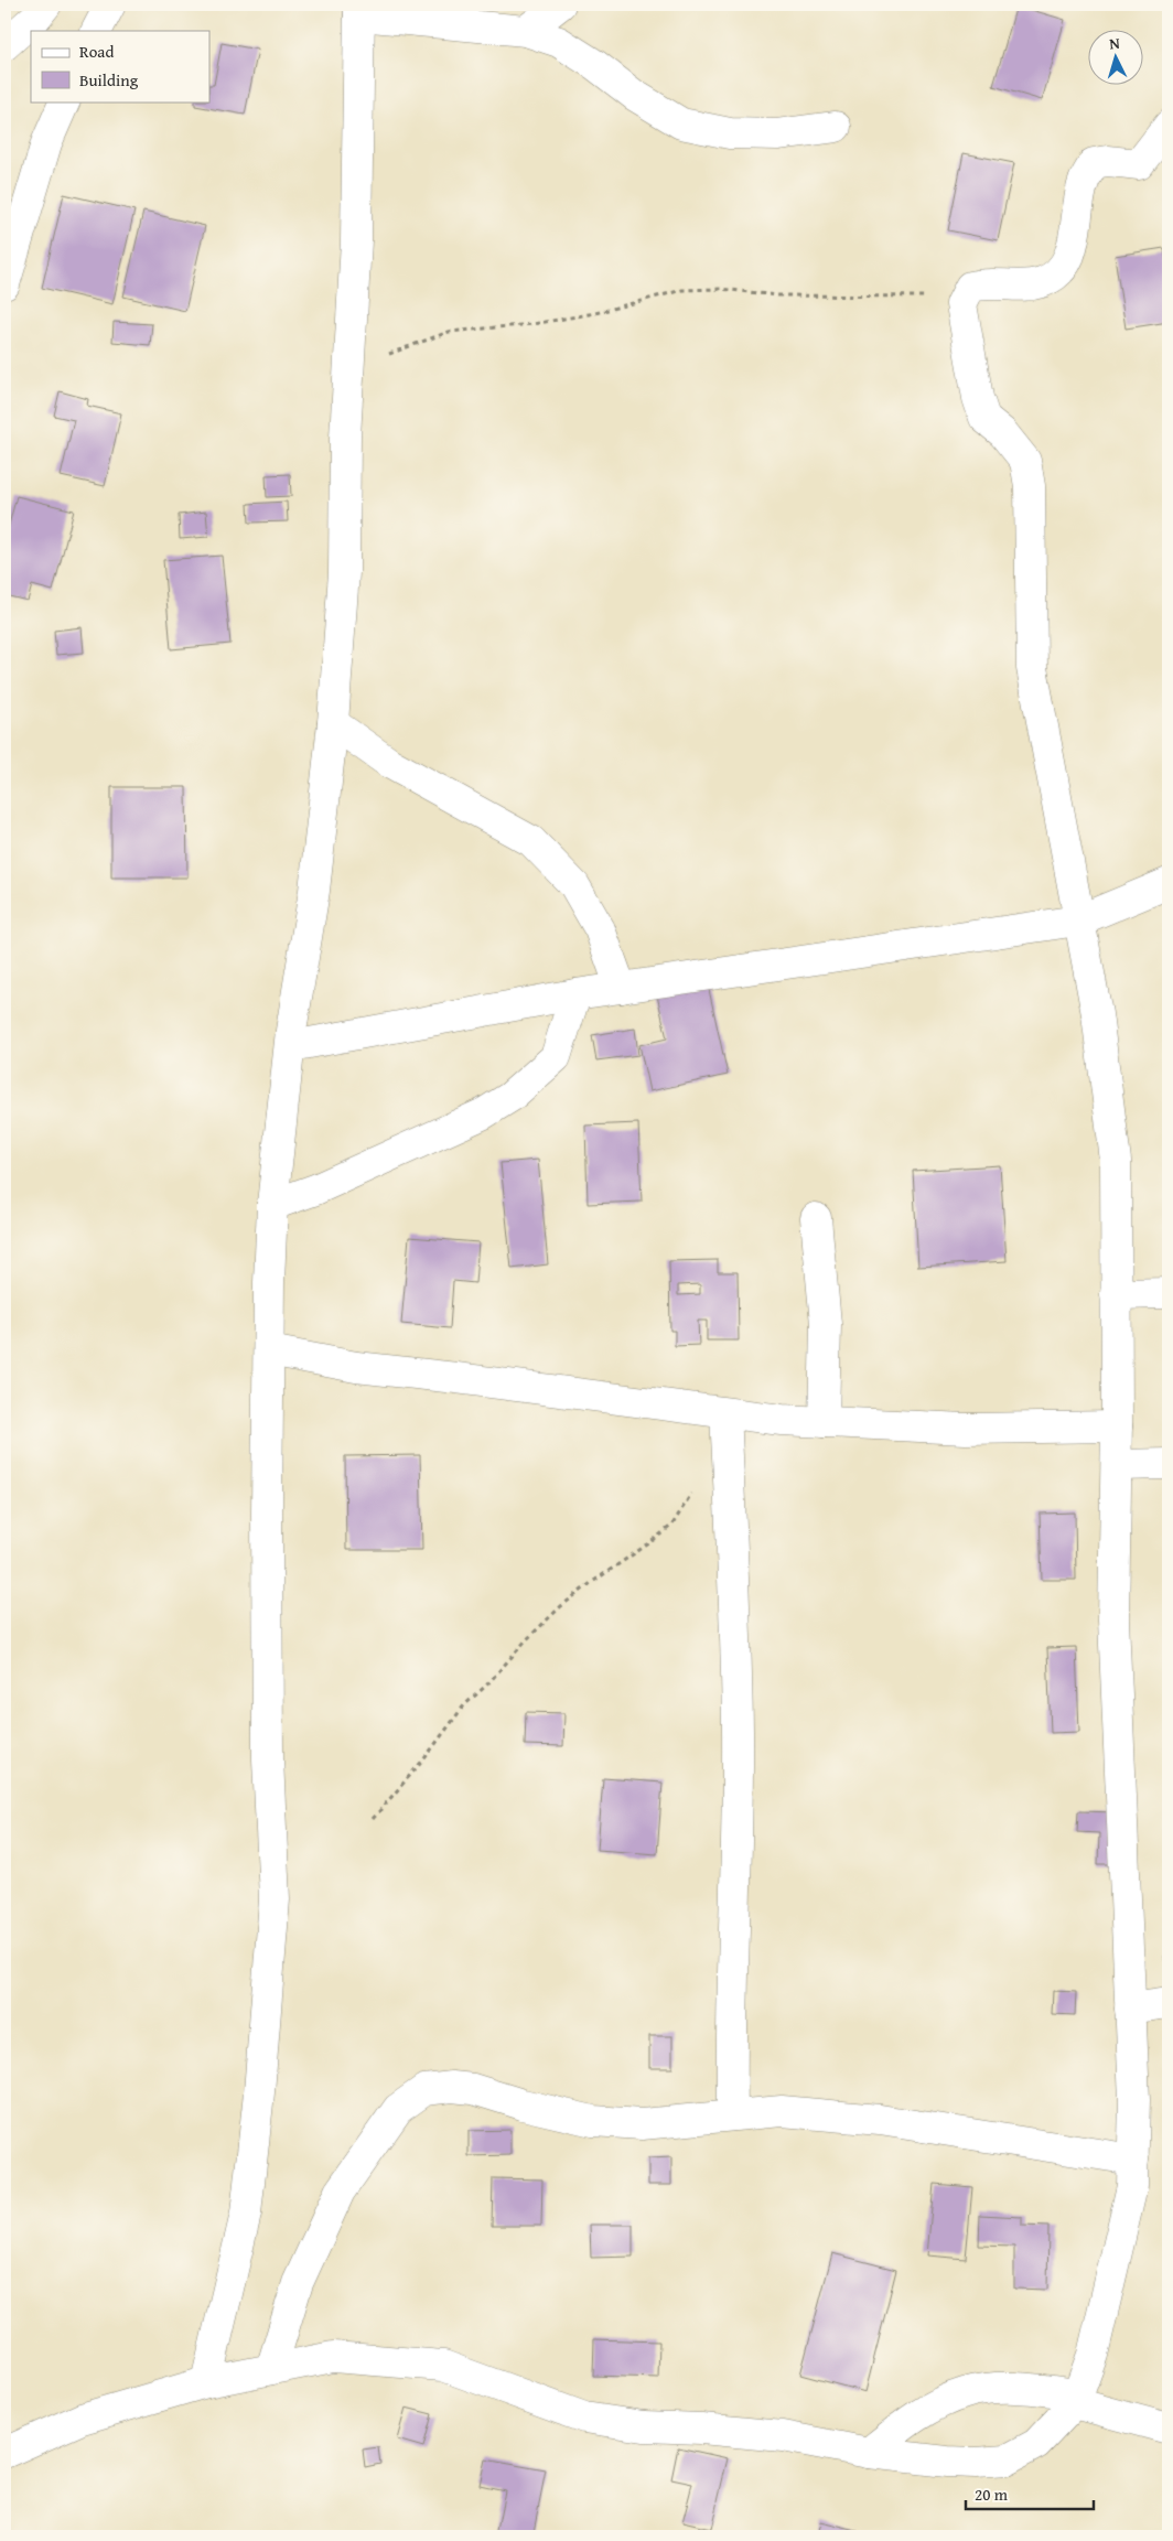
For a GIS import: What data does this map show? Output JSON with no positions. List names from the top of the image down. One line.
{"legend":["Road","Building"],"scale_bar":"20 m","north":"top"}
